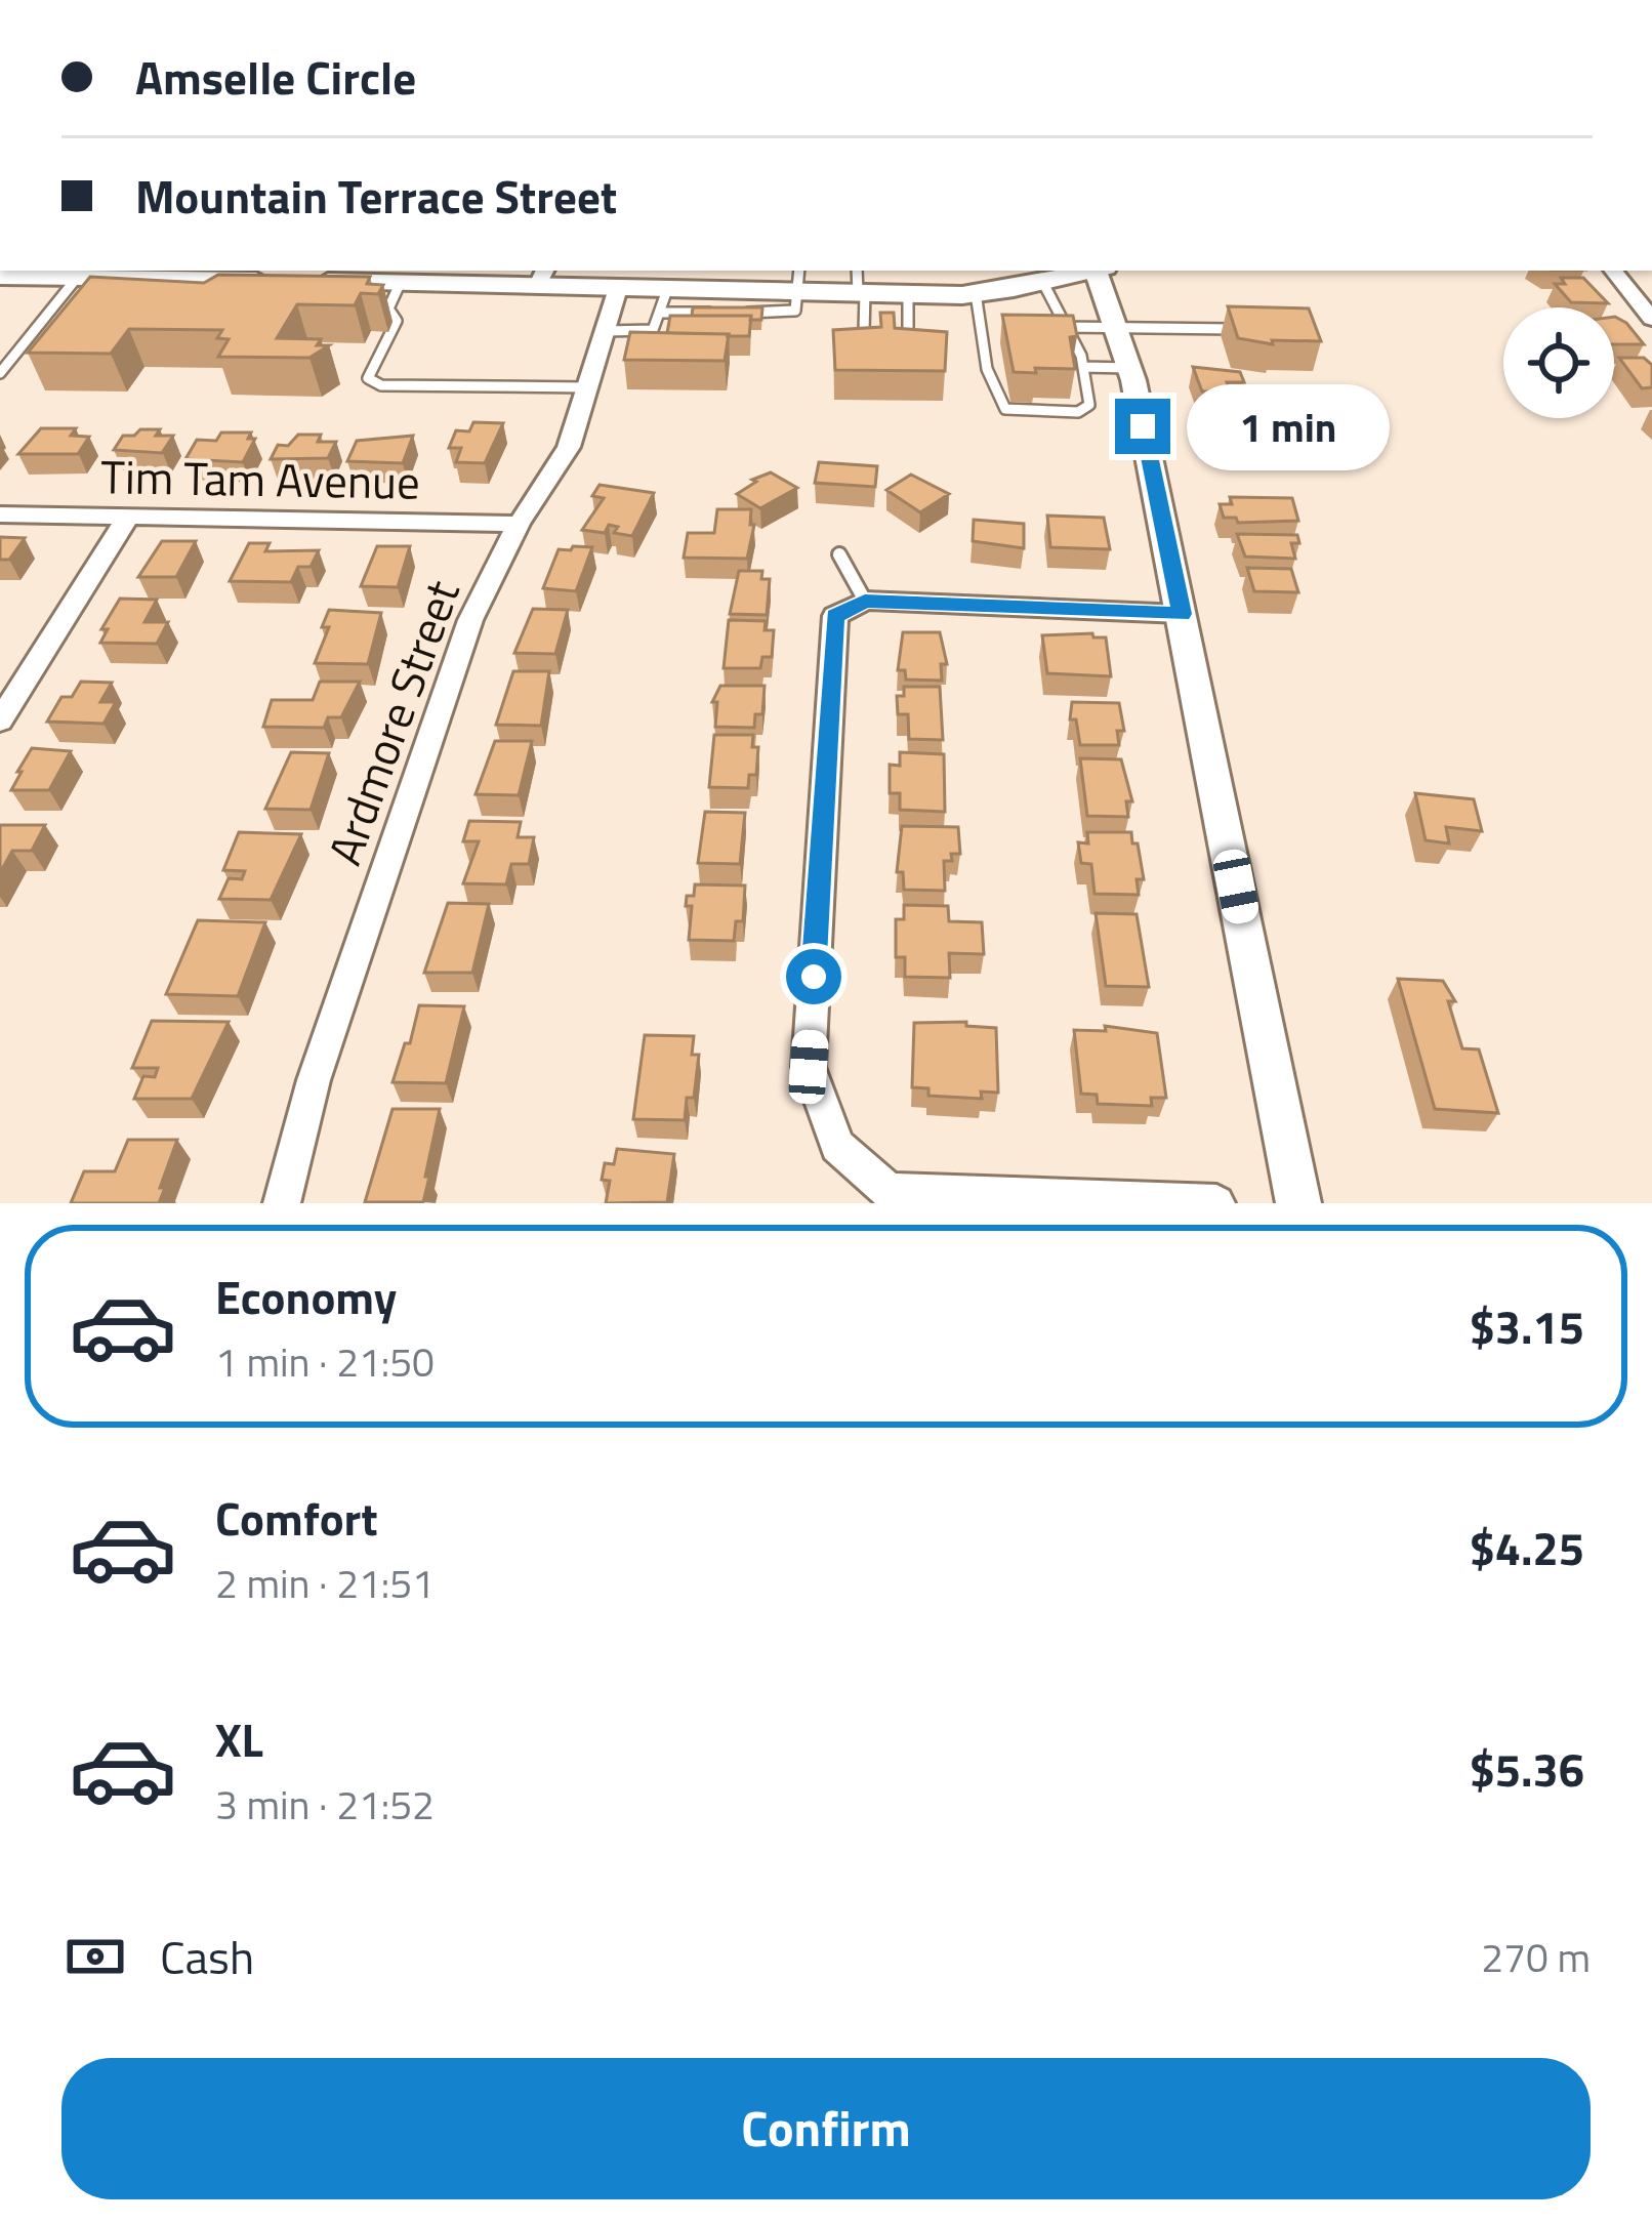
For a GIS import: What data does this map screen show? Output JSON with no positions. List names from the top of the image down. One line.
{"streets":{"street":["Tim Tam Avenue","Ardmore Street"]},"crossings":[["Tim Tam Avenue","Ardmore Street"]],"page":{"banner":["Amselle Circle","Mountain Terrace Street"],"bubble":"1 min","list":[{"name":"Economy","note":"1 min · 21:50","value":"$3.15"},{"name":"Comfort","note":"2 min · 21:51","value":"$4.25"},{"name":"XL","note":"3 min · 21:52","value":"$5.36"}],"pay":["Cash","270 m"],"buttons":"Confirm"}}
